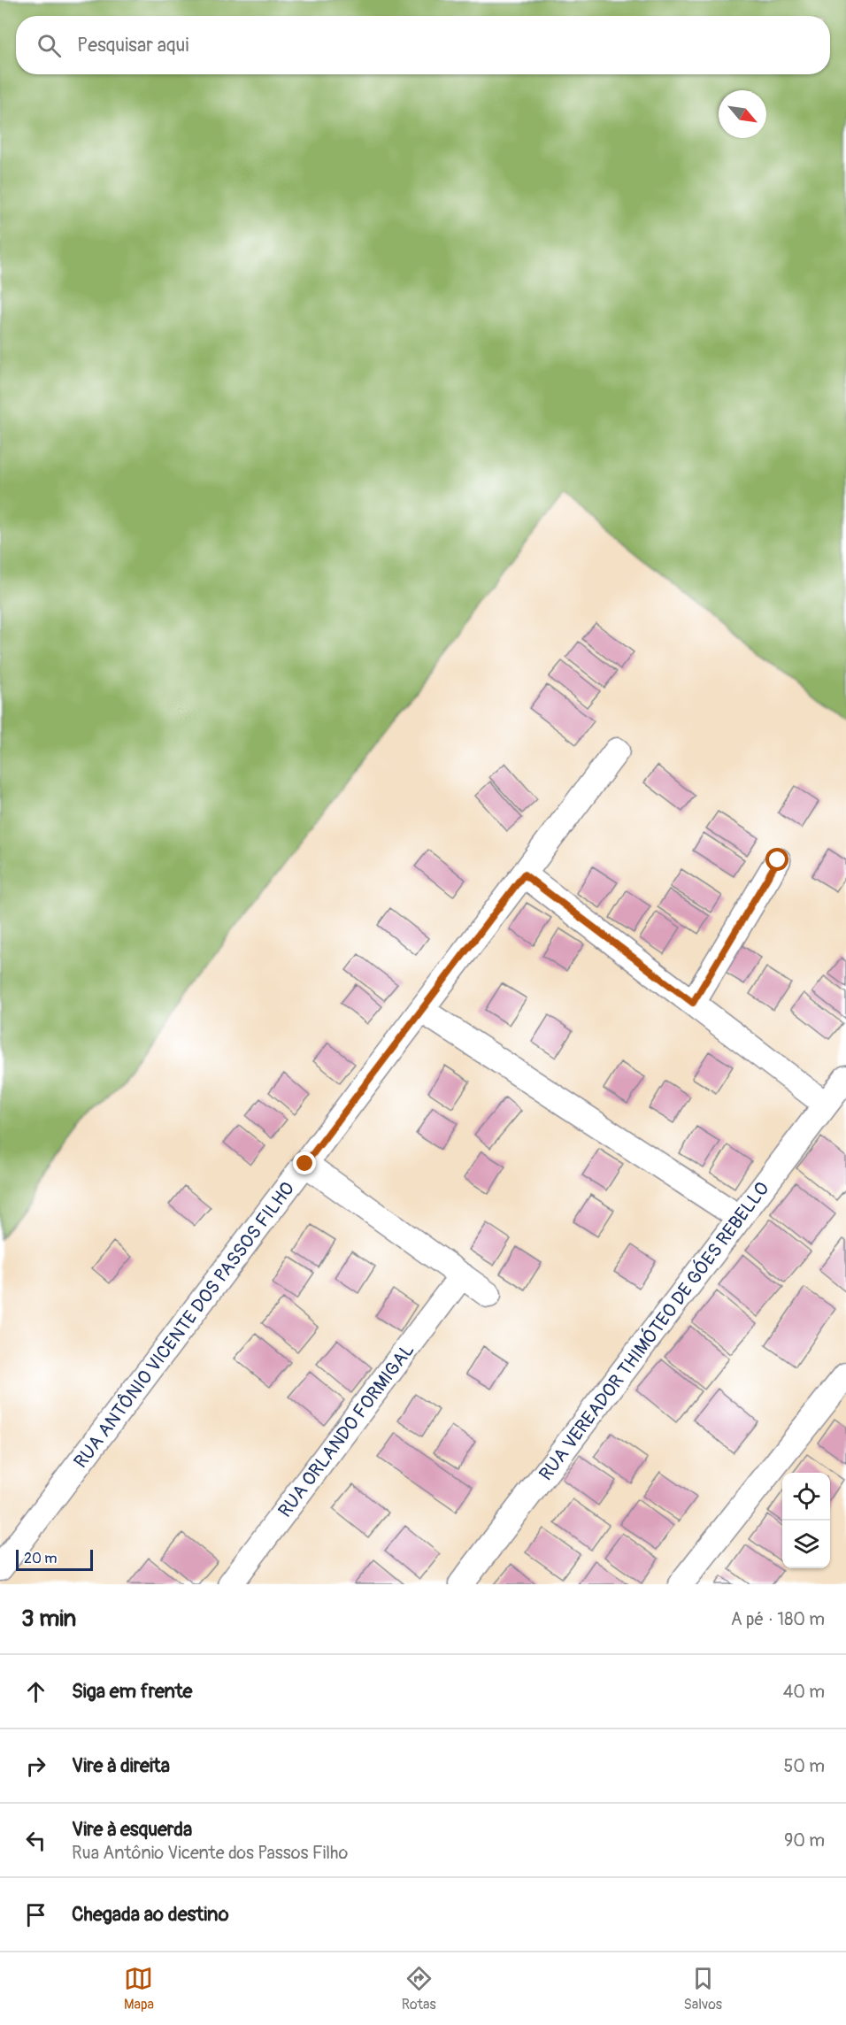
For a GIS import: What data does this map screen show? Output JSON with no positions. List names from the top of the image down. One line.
{"streets":{"street":["RUA ANTÔNIO VICENTE DOS PASSOS FILHO","RUA VEREADOR THIMÓTEO DE GÓES REBELLO","RUA ORLANDO FORMIGAL"]},"scale_bar":"20 m","north":"bottom right","page":{"search":"Pesquisar aqui","scale":"20 m","heading":["3 min","A pé · 180 m"],"list":[["Siga em frente","40 m"],["Vire à direita","50 m"],["Vire à esquerda","Rua Antônio Vicente dos Passos Filho","90 m"],"Chegada ao destino"],"nav":["Mapa","Rotas","Salvos"]}}
